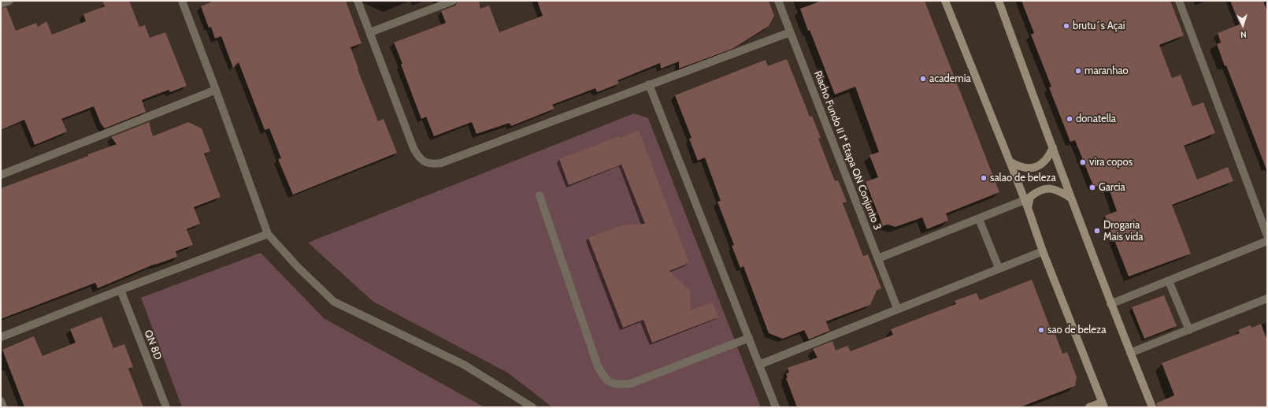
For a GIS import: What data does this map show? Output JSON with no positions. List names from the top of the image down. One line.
{"streets":{"street":["Riacho Fundo II 1ª Etapa QN Conjunto 3","QN 8D"]},"places":["brutu´s Açaí","maranhao","academia","donatella","vira copos","salao de beleza","Garcia","Drogaria Mais vida","sao de beleza"],"north":"bottom"}
